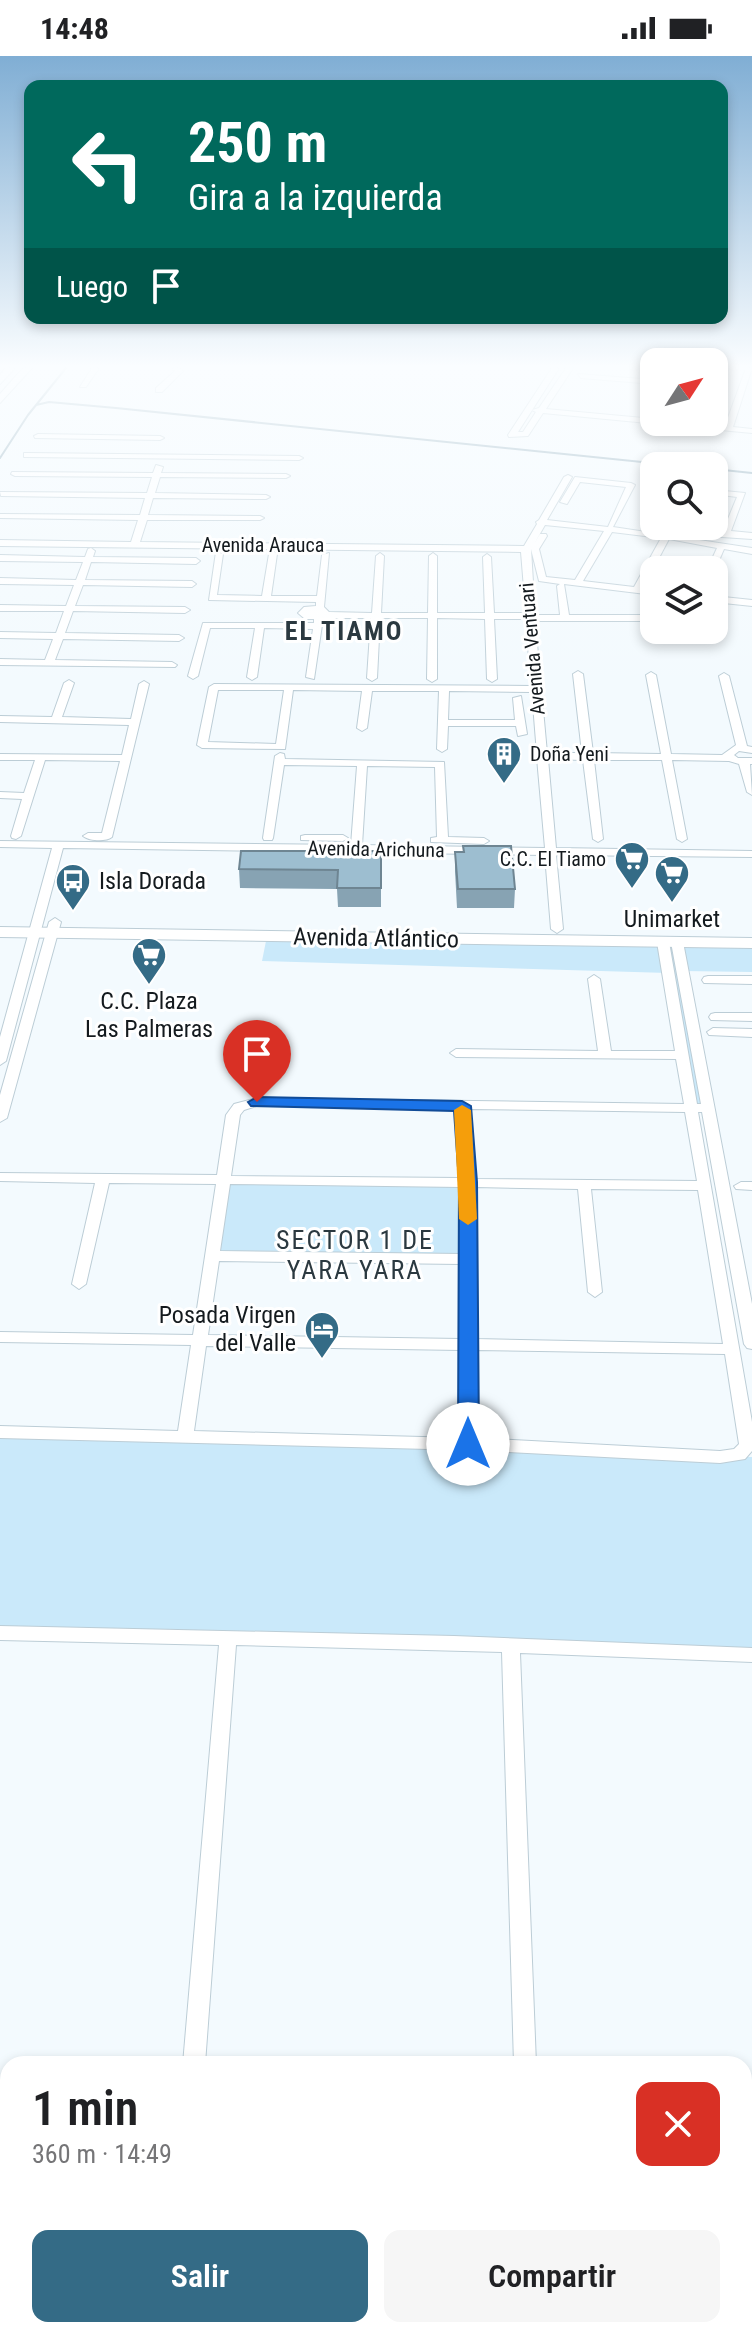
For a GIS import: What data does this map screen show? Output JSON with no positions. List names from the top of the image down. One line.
{"streets":{"main road":["Avenida Atlántico"],"street":["Avenida Arauca","Avenida Ventuari","Avenida Arichuna"]},"crossings":[["Avenida Arauca","Avenida Ventuari"],["Avenida Ventuari","Avenida Arichuna"],["Avenida Ventuari","Avenida Atlántico"]],"districts":["EL TIAMO","SECTOR 1 DE YARA YARA"],"places":{"building":["Doña Yeni"],"supermarket":["C.C. El Tiamo","Unimarket","C.C. Plaza Las Palmeras"],"bus stop":["Isla Dorada"],"hotel":["Posada Virgen del Valle"]},"north":"top right","page":{"status":"14:48","turn":["250 m","Gira a la izquierda"],"then":"Luego","heading":["1 min","360 m · 14:49"],"buttons":["Salir","Compartir"]}}
